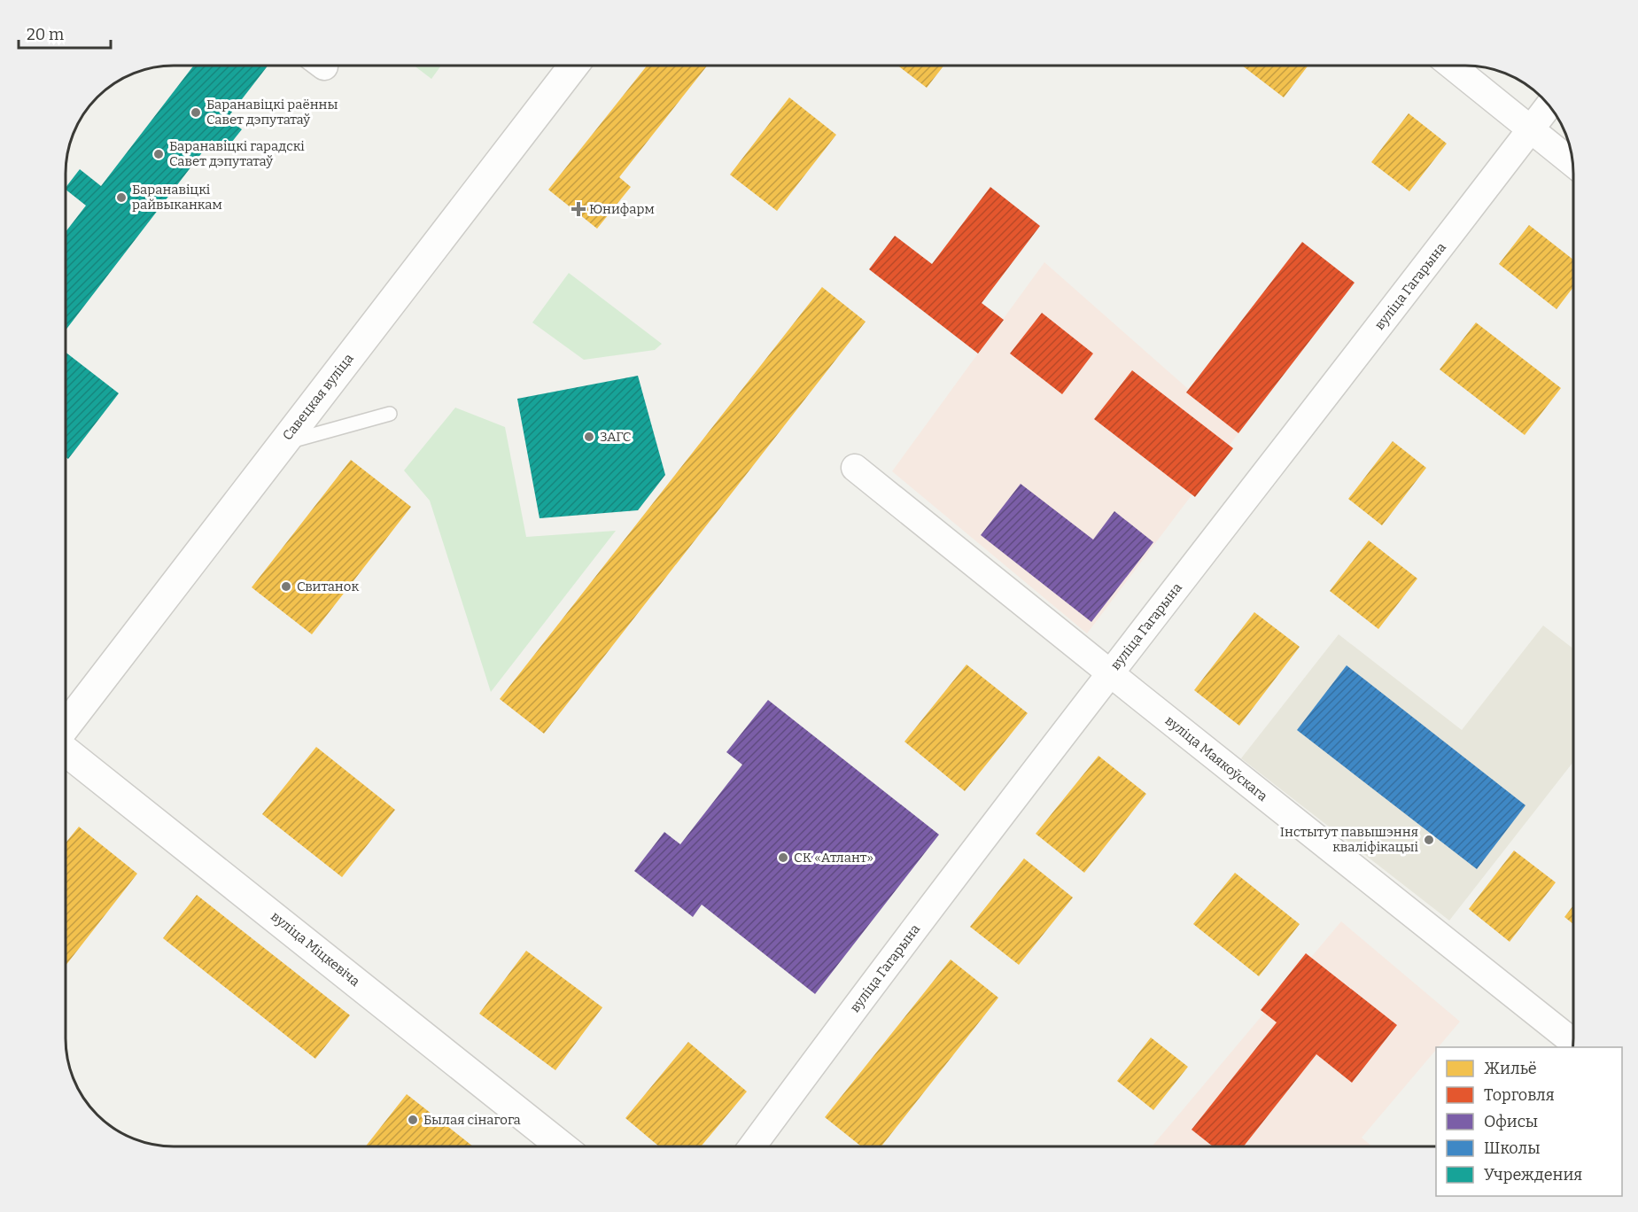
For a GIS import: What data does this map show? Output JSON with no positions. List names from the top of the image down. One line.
{"streets":{"main road":["Савецкая вуліца","вуліца Міцкевіча"],"street":["вуліца Гагарына","вуліца Маякоўскага"]},"crossings":[["вуліца Гагарына","вуліца Маякоўскага"]],"places":{"other":["Баранавіцкі раённы Савет дэпутатаў","Баранавіцкі гарадскі Савет дэпутатаў","Баранавіцкі райвыканкам","ЗАГС","Свитанок","Інстытут павышэння кваліфікацыі","СК «Атлант»","Былая сінагога"],"health":["Юнифарм"]},"legend":["Жильё","Торговля","Офисы","Школы","Учреждения"],"scale_bar":"20 m"}
